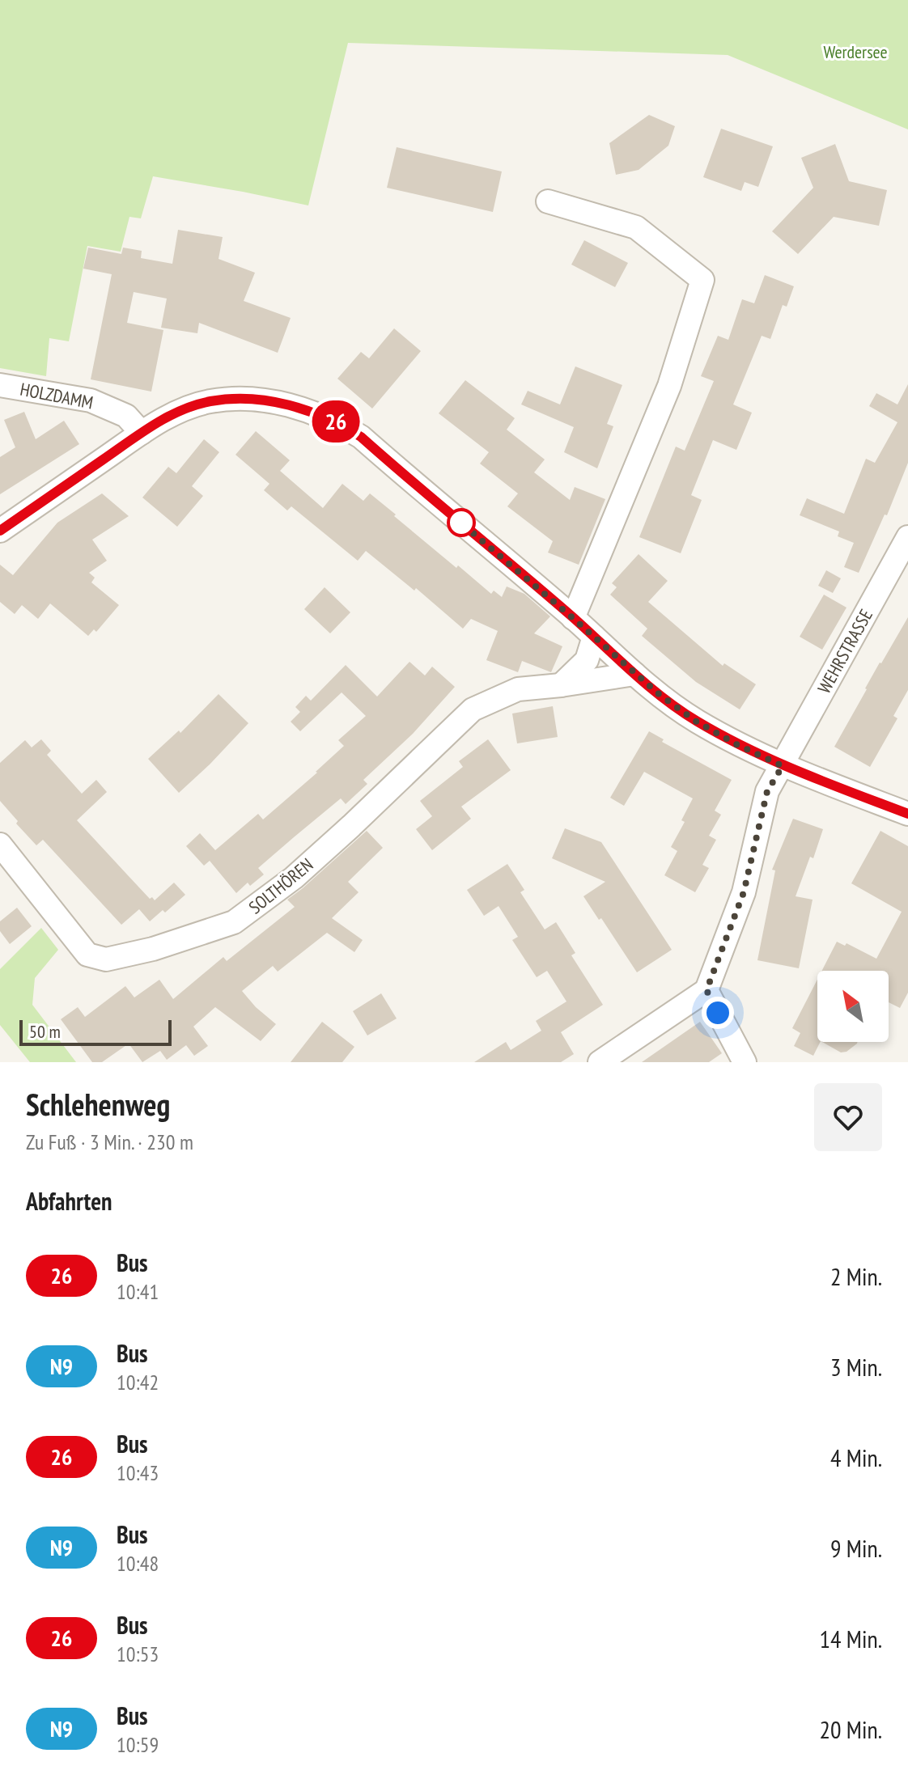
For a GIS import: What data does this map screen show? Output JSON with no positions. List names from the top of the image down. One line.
{"streets":{"street":["HOLZDAMM","WEHRSTRASSE","SOLTHÖREN"]},"parks":["Werdersee"],"lines":["bus line 26"],"scale_bar":"50 m","north":"top left","page":{"on_map":"26","scale":"50 m","heading":[["Schlehenweg","Zu Fuß · 3 Min. · 230 m"],"Abfahrten"],"list":[{"mark":"26","name":"Bus","note":"10:41","value":"2 Min."},{"mark":"N9","name":"Bus","note":"10:42","value":"3 Min."},{"mark":"26","name":"Bus","note":"10:43","value":"4 Min."},{"mark":"N9","name":"Bus","note":"10:48","value":"9 Min."},{"mark":"26","name":"Bus","note":"10:53","value":"14 Min."},{"mark":"N9","name":"Bus","note":"10:59","value":"20 Min."}]}}
